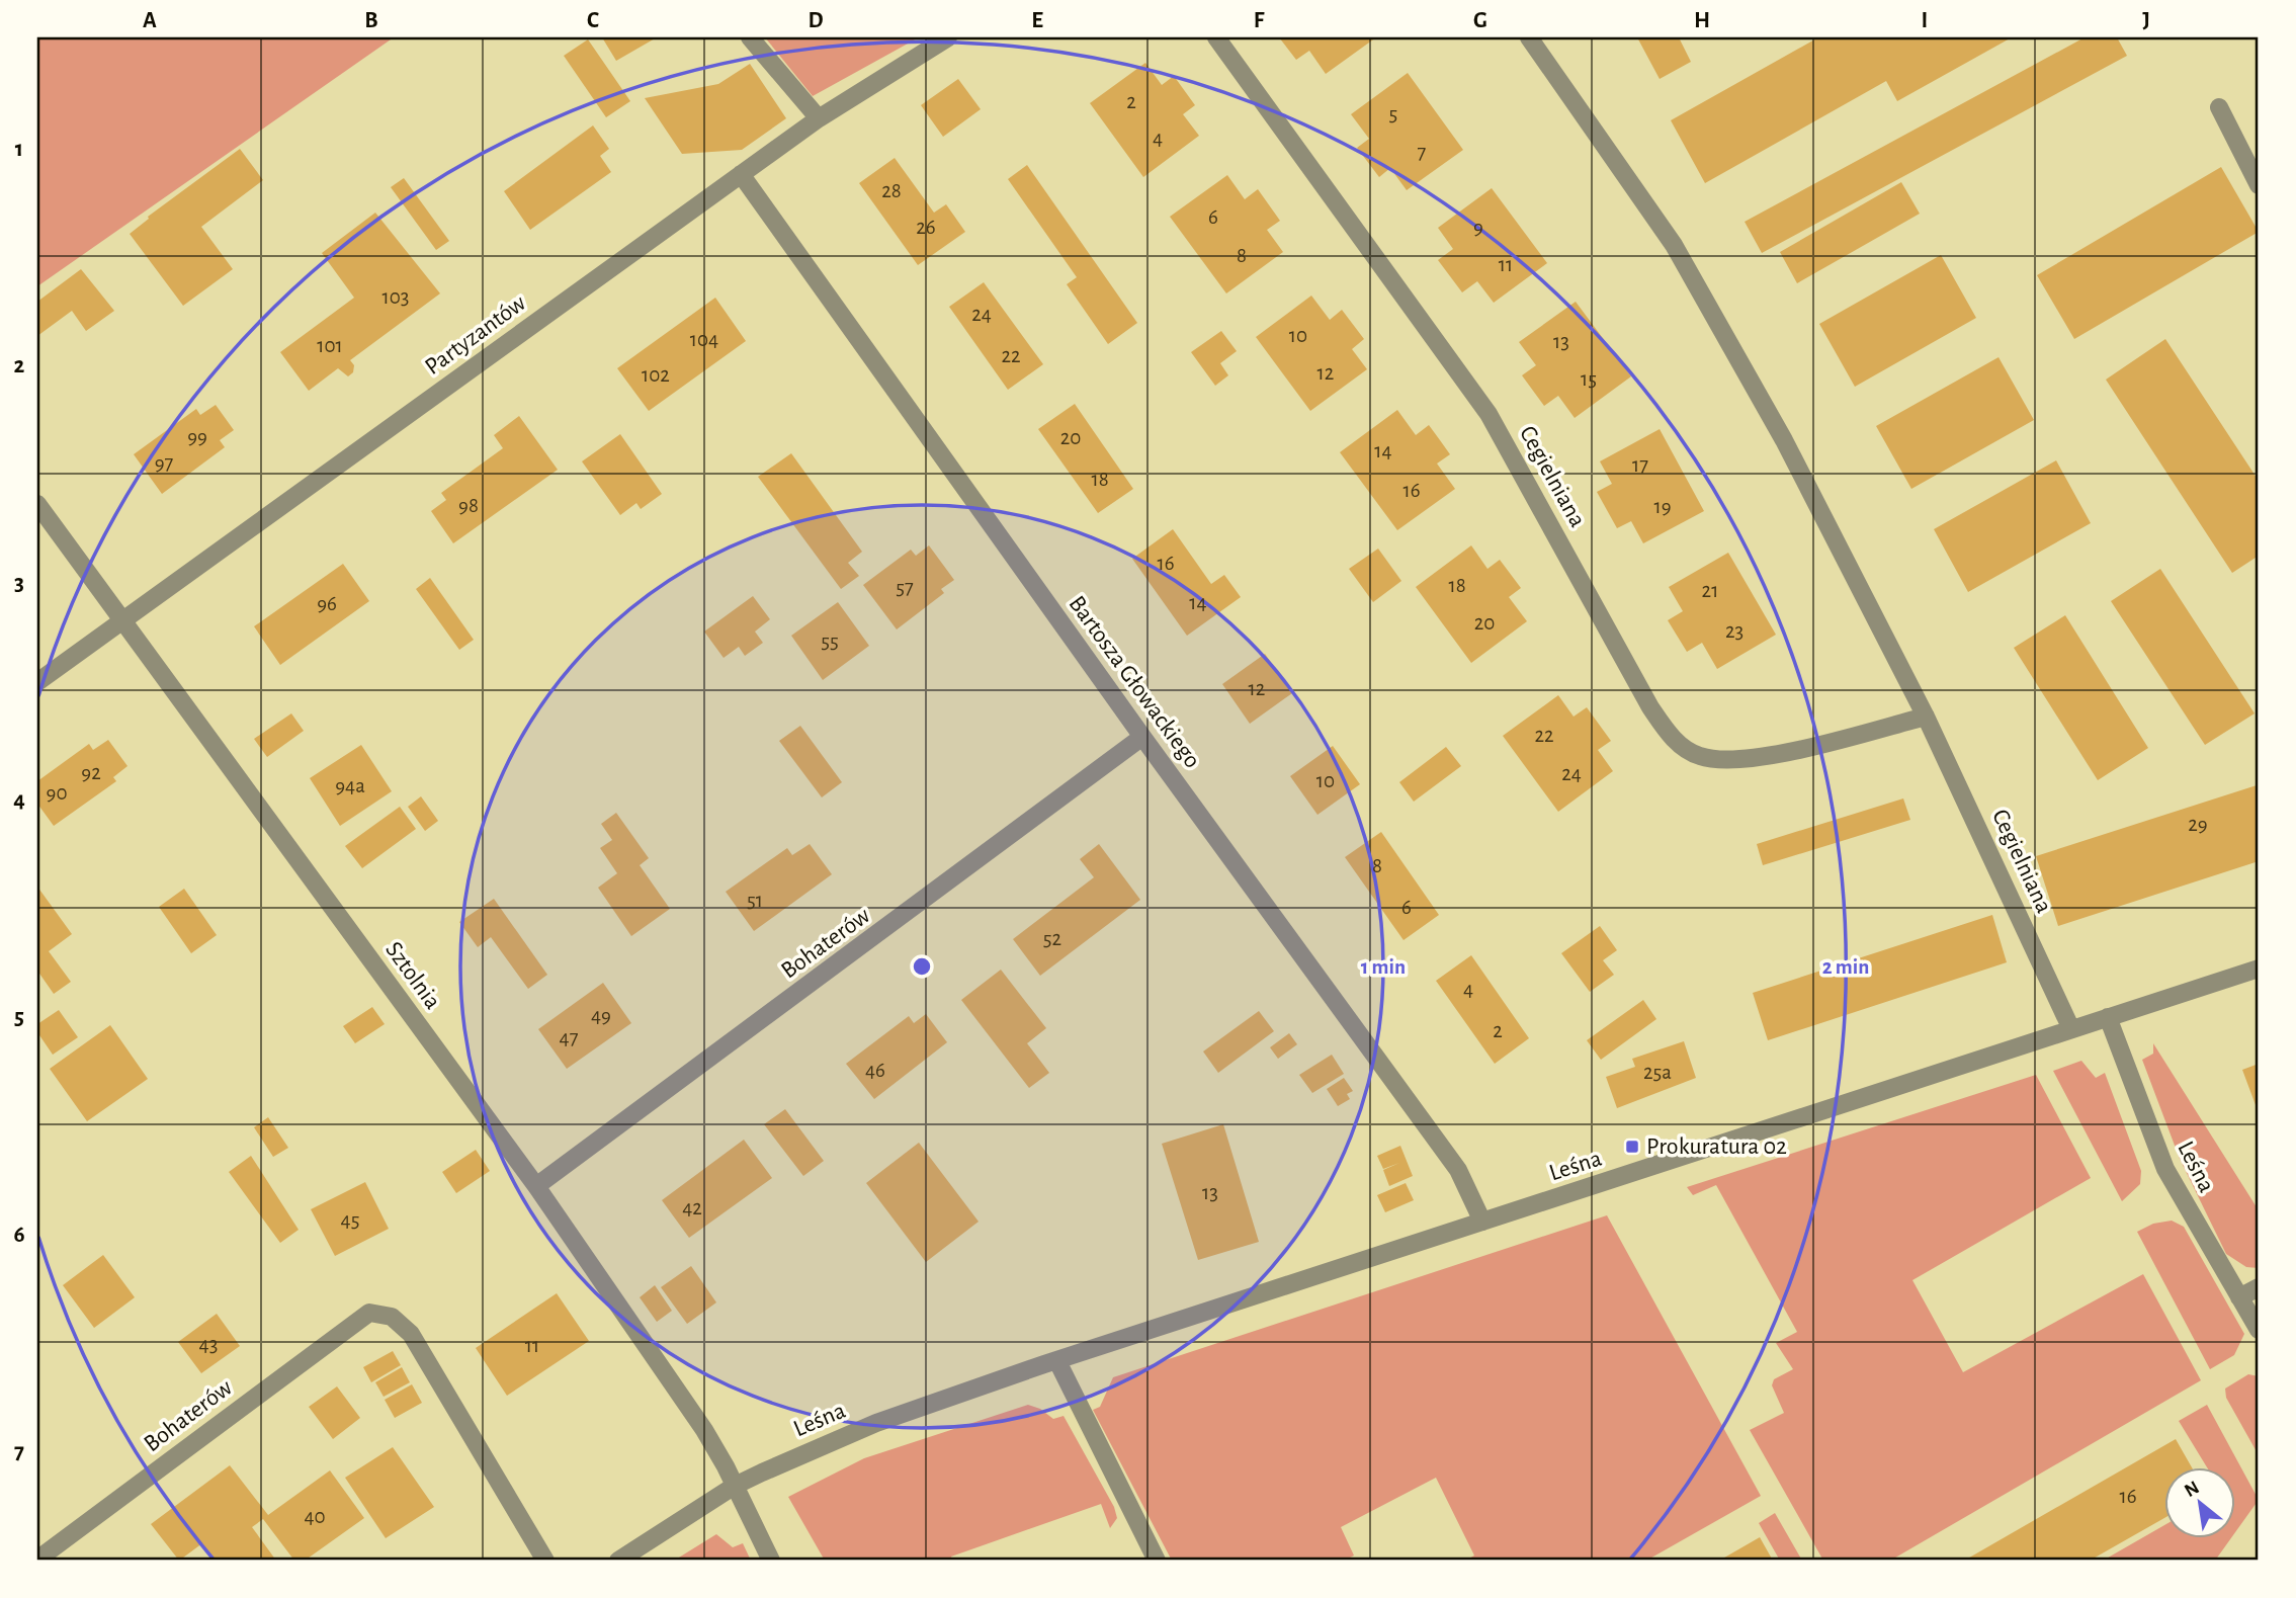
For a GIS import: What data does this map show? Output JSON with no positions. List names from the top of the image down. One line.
{"streets":{"street":["Partyzantów","Cegielniana","Bartosza Głowackiego","Bohaterów","Sztolnia","Leśna"]},"crossings":[["Partyzantów","Bartosza Głowackiego"],["Partyzantów","Sztolnia"],["Cegielniana","Leśna"],["Bartosza Głowackiego","Bohaterów"],["Bartosza Głowackiego","Leśna"],["Bohaterów","Sztolnia"],["Sztolnia","Leśna"]],"places":{"transit":["Prokuratura 02"]},"house_numbers":["2","5","4","7","28","6","26","9","8","11","103","24","10","104","13","101","22","12","102","15","99","20","14","97","17","18","16","98","19","16","18","57","21","14","96","20","23","55","12","22","92","24","10","94a","90","29","8","51","6","52","4","49","2","47","46","25a","13","42","45","43","11","16","40"],"north":"top left","grid":{"columns":["A","B","C","D","E","F","G","H","I","J"],"rows":["1","2","3","4","5","6","7"]},"rings":["1 min","2 min"]}
